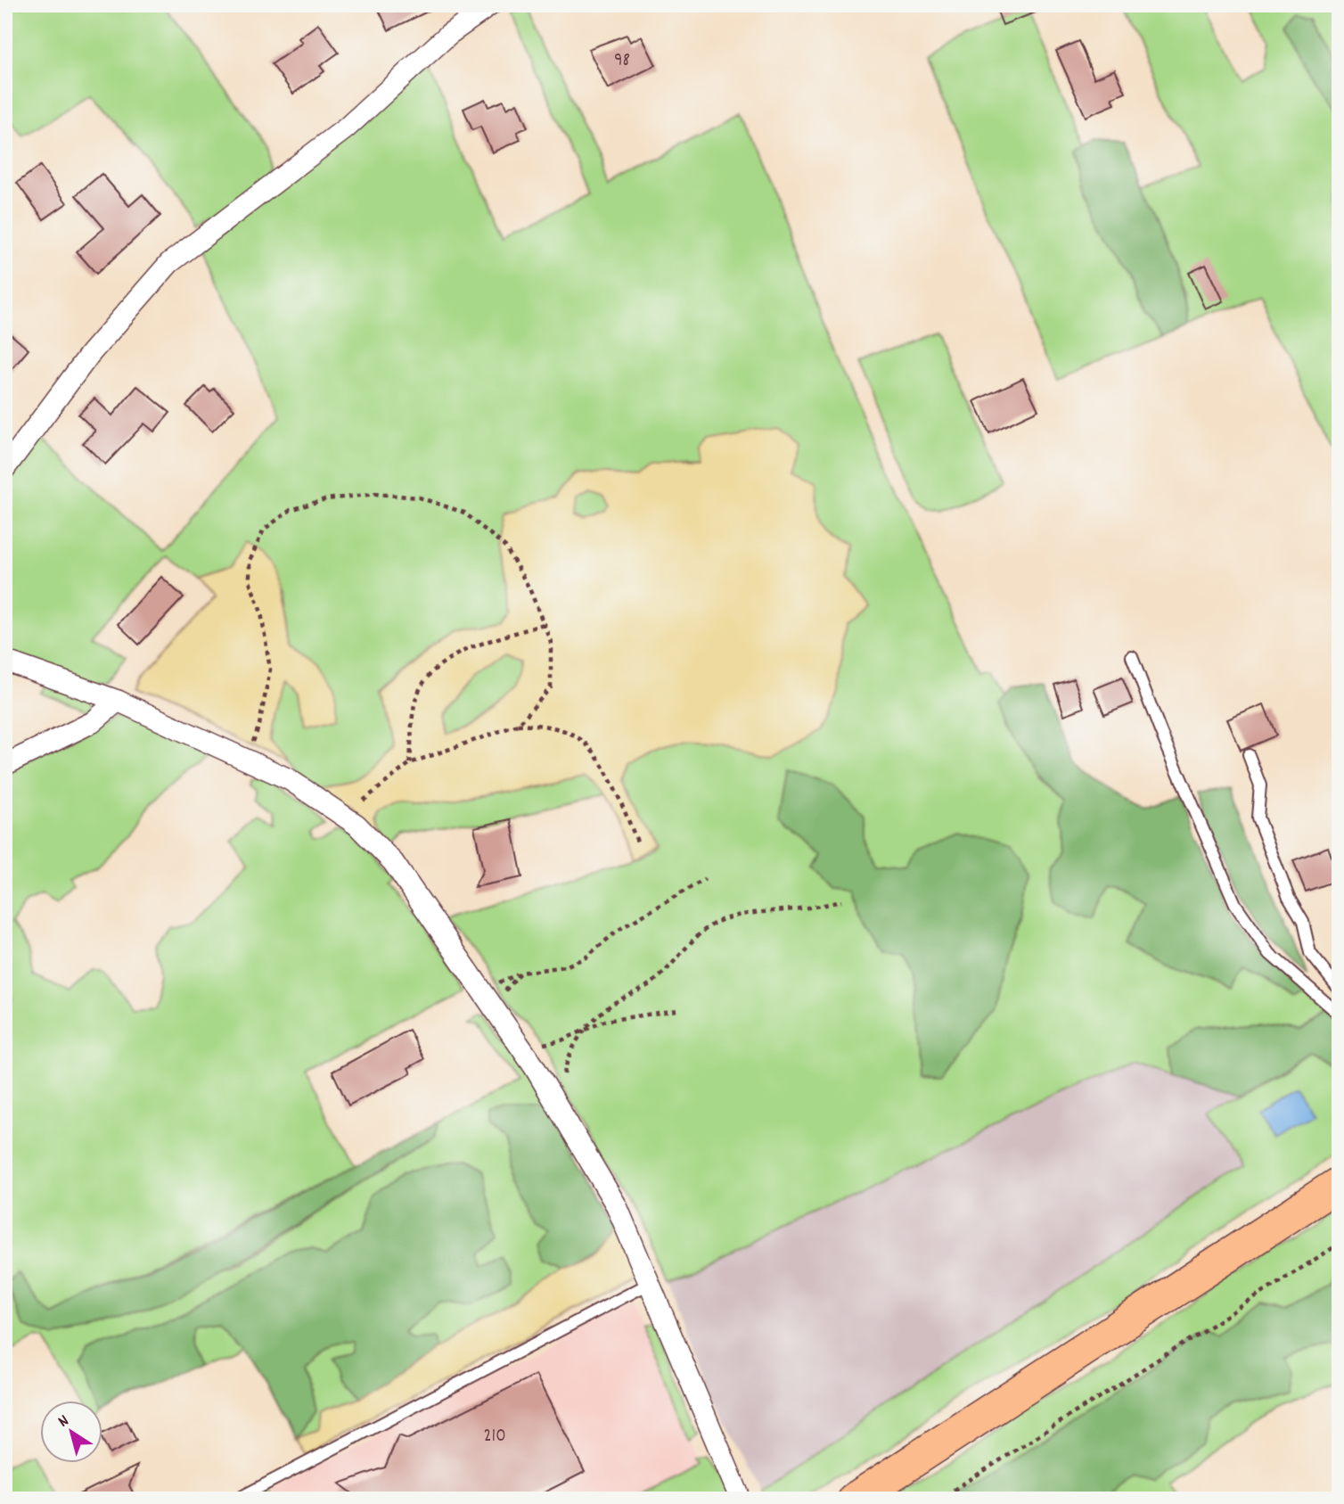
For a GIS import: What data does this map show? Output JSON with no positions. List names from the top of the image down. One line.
{"house_numbers":["98","210"],"north":"top left"}
